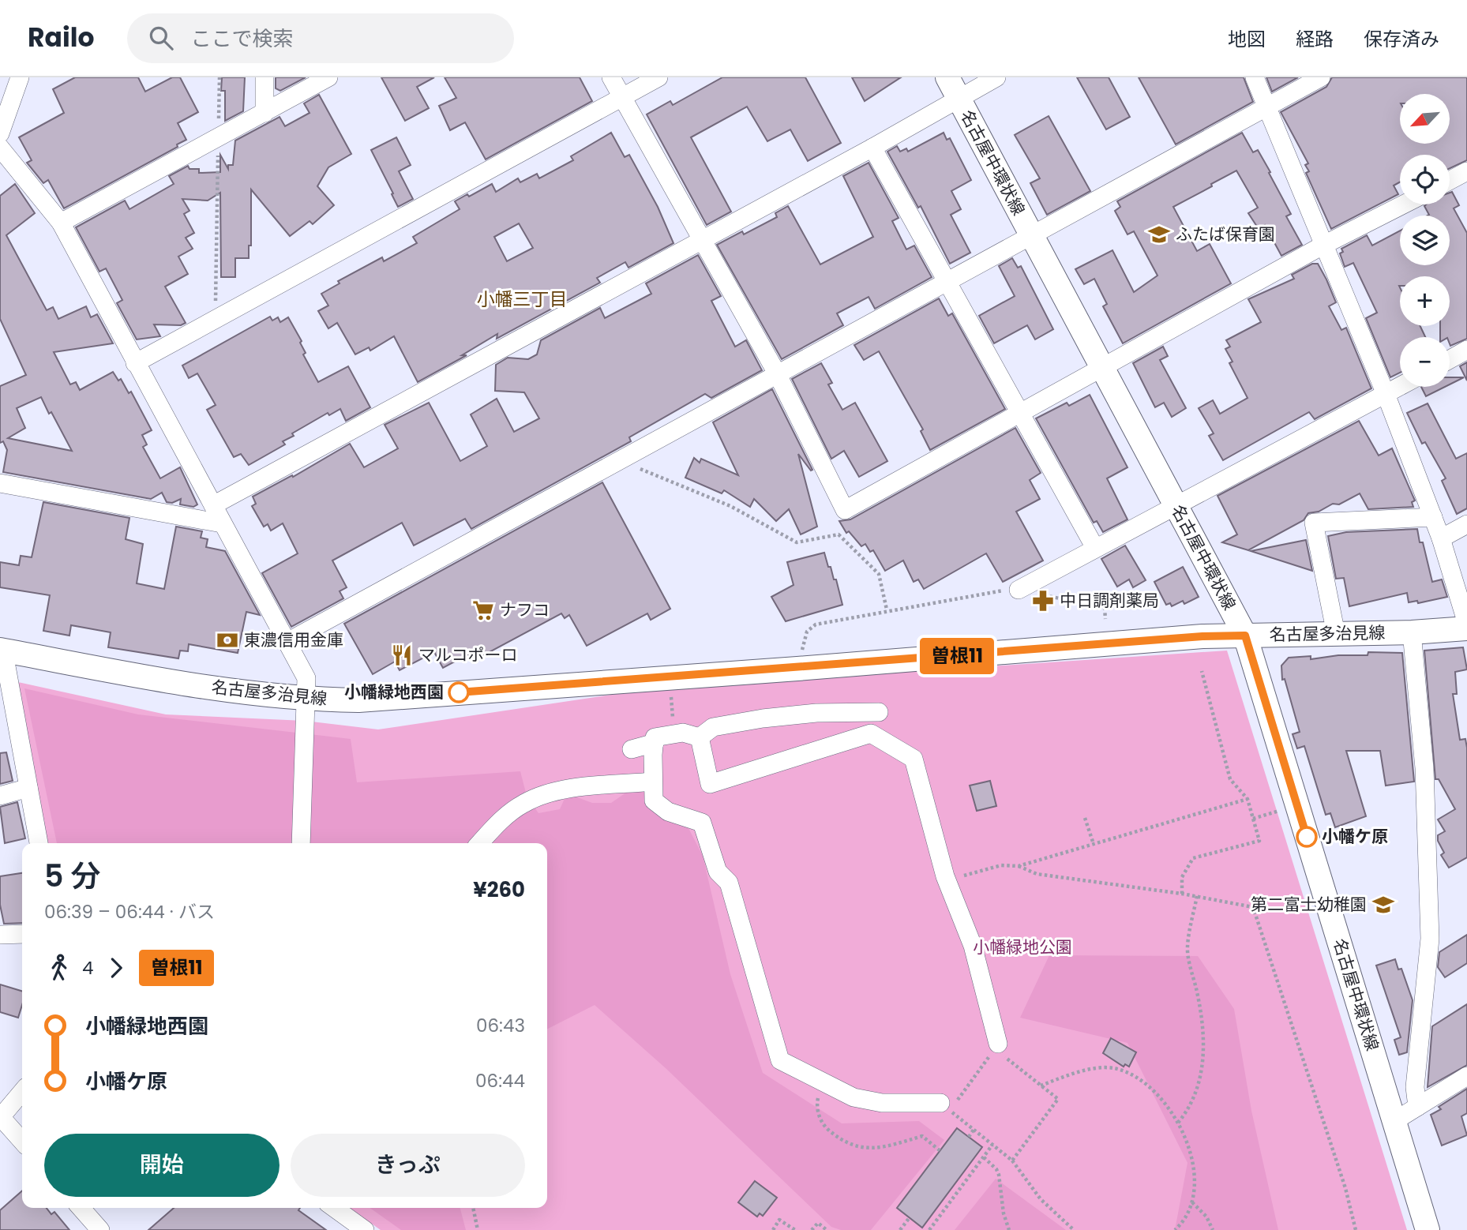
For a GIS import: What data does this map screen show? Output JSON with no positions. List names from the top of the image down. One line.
{"streets":{"main road":["名古屋中環状線","名古屋多治見線"]},"crossings":[["名古屋中環状線","名古屋多治見線"]],"districts":["小幡三丁目"],"parks":["小幡緑地公園"],"places":{"school or university":["ふたば保育園","第二富士幼稚園"],"pharmacy":["中日調剤薬局"],"supermarket":["ナフコ"],"bank":["東濃信用金庫"],"restaurant":["マルコポーロ"],"other":["小幡緑地西園","小幡ケ原"]},"lines":["bus line 曽根11"],"north":"bottom left","page":{"header":"Railo","search":"ここで検索","nav":["地図","経路","保存済み"],"on_map":"曽根11","map_buttons":["+","−"],"heading":["5 分","06:39 – 06:44 · バス","¥260"],"legs":["4","曽根11"],"list":[{"name":"小幡緑地西園","value":"06:43"},{"name":"小幡ケ原","value":"06:44"}],"buttons":["開始","きっぷ"]}}
